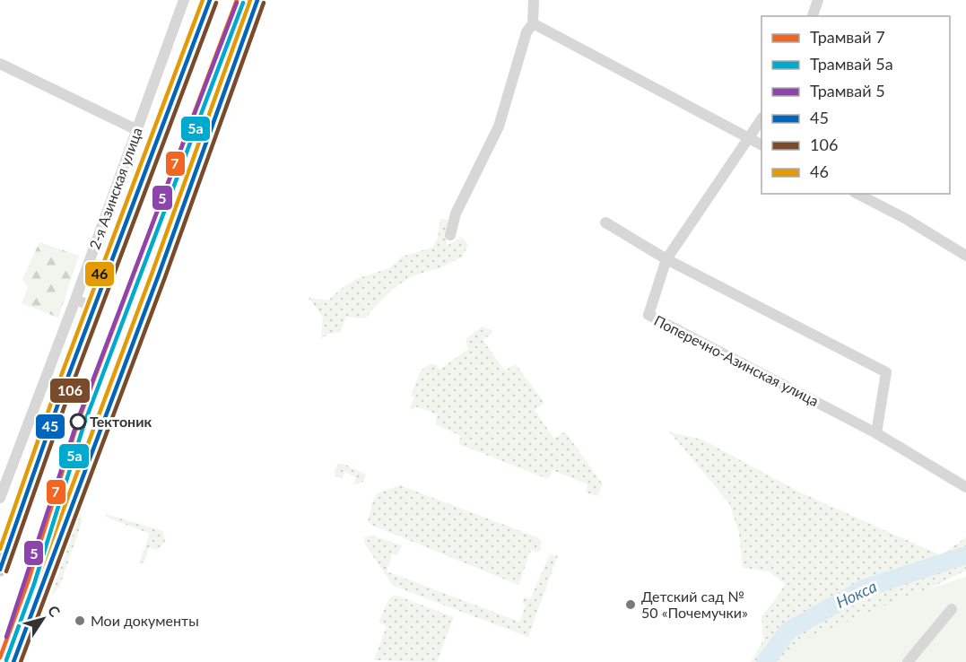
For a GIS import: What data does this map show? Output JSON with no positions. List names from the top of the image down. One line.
{"streets":{"street":["2-я Азинская улица","Поперечно-Азинская улица"]},"water":["Нокса"],"places":["Тектоник","Детский сад № 50 «Почемучки»","Мои документы"],"lines":["tram line 7","transit line 45","transit line 46","tram line 5а","tram line 5","transit line 106"],"legend":["Трамвай 7","Трамвай 5а","Трамвай 5","45","106","46"],"north":"top right"}
